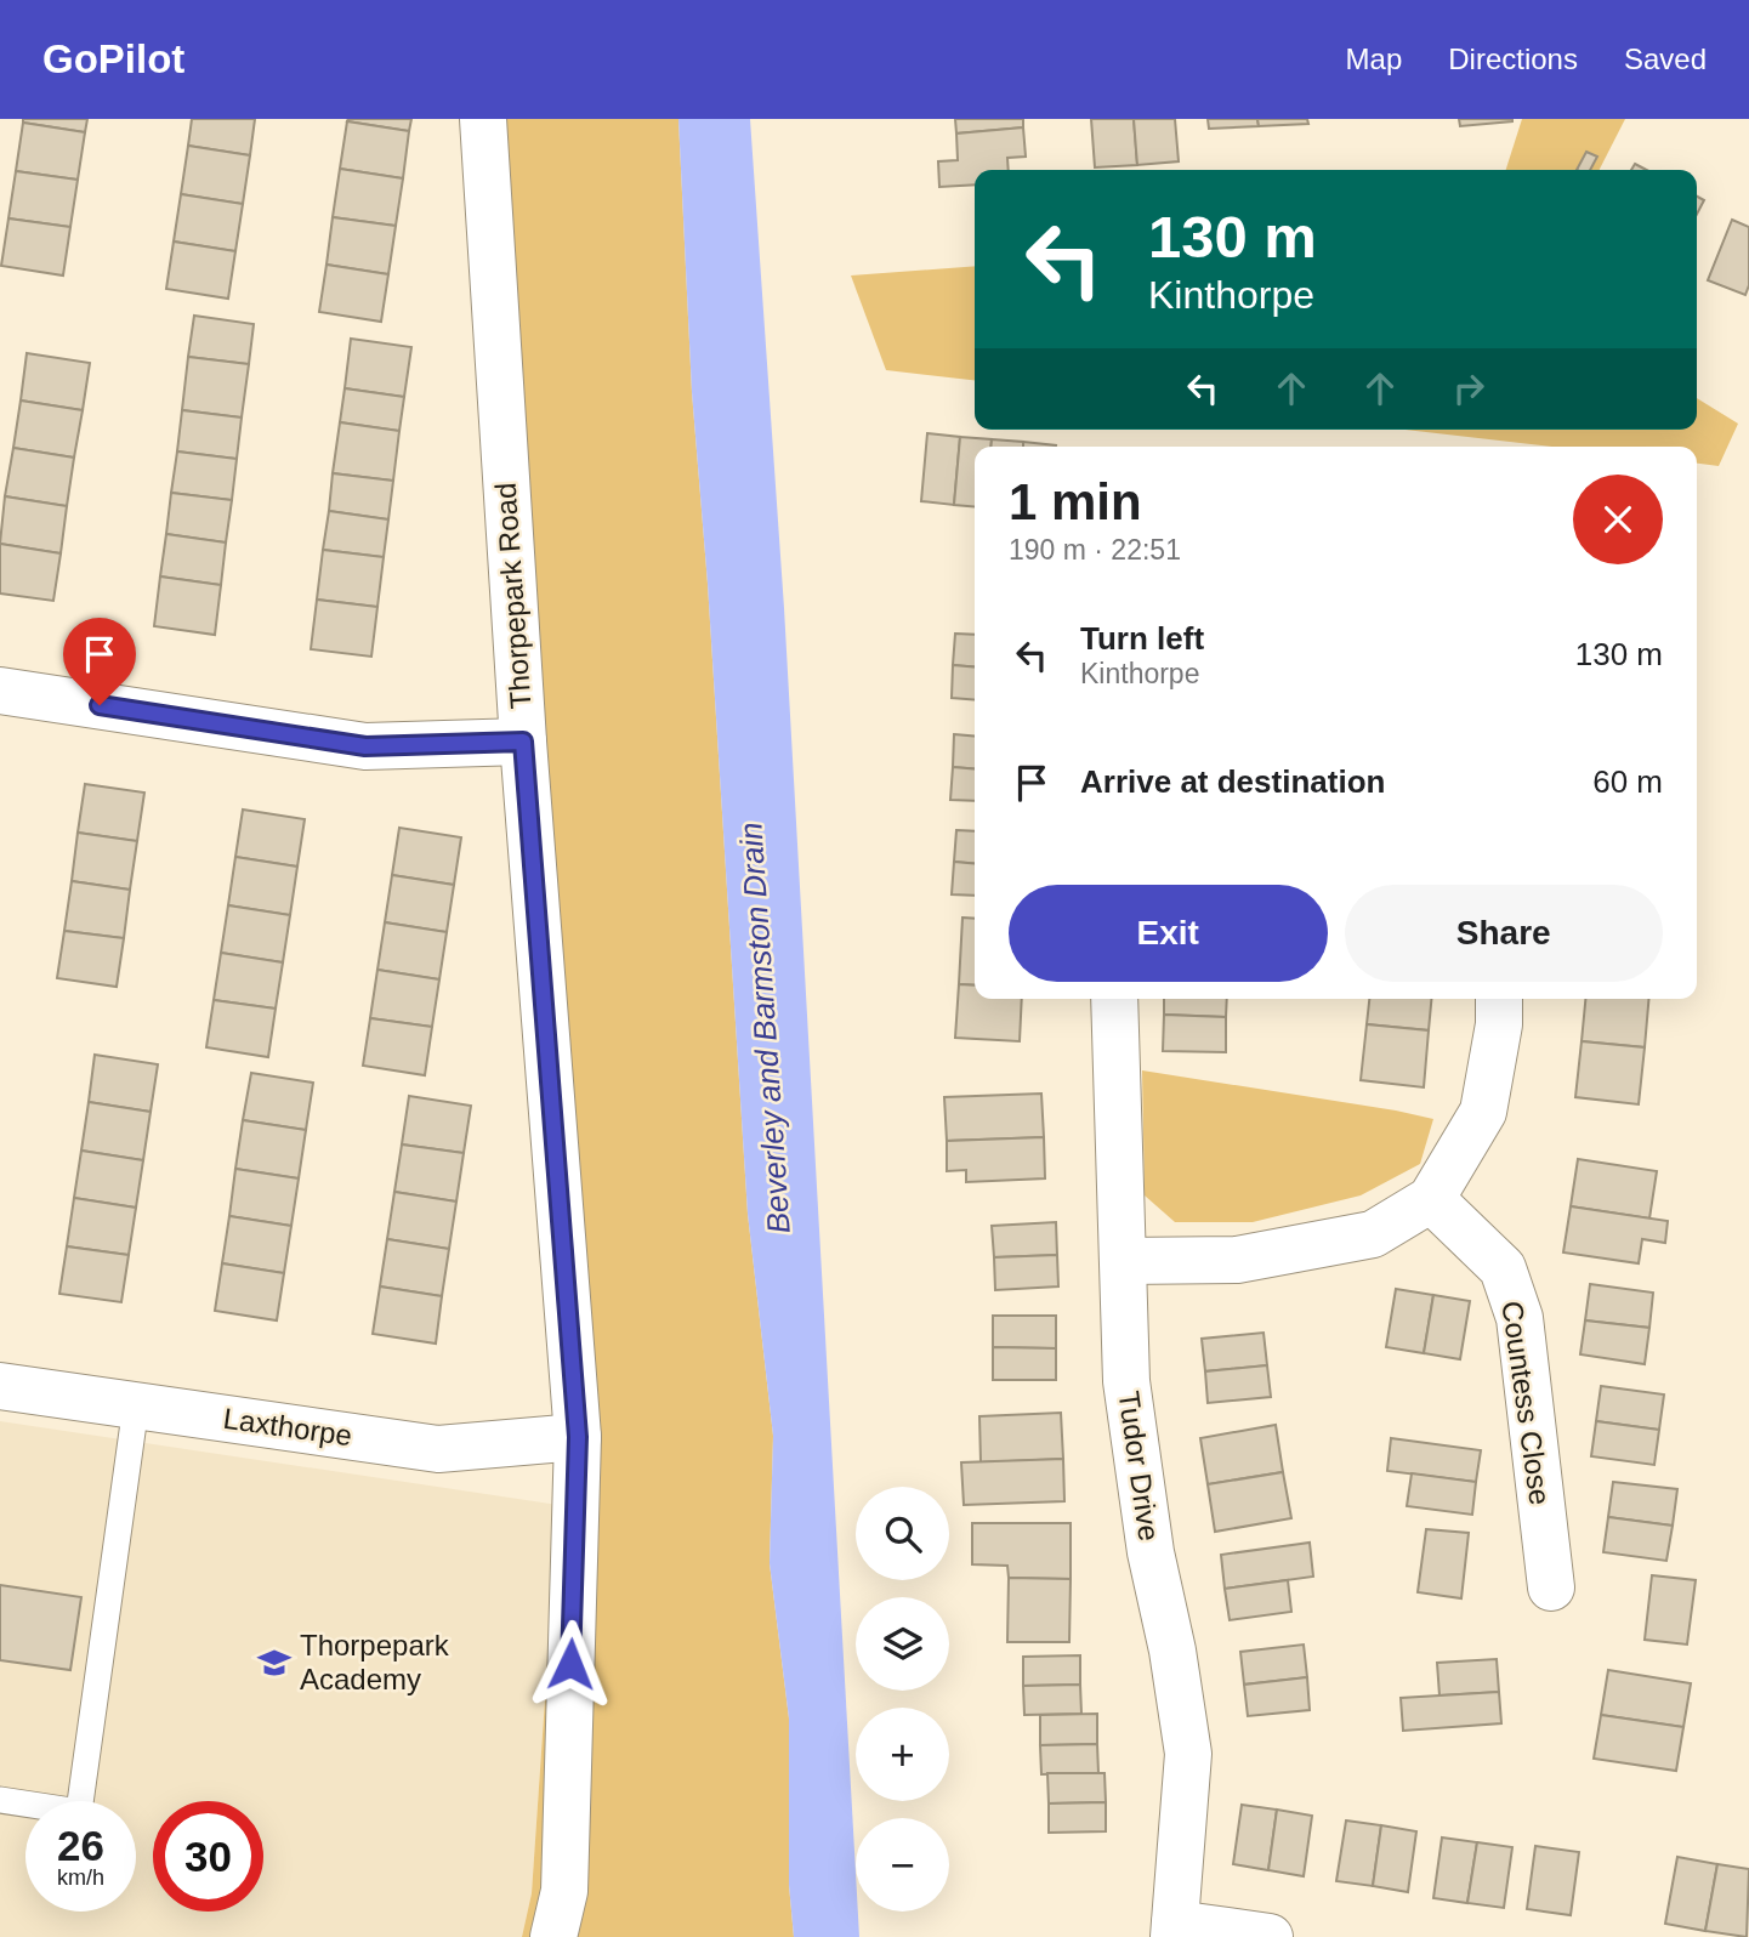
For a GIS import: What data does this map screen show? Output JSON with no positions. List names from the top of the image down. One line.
{"streets":{"street":["Thorpepark Road","Countess Close","Laxthorpe","Tudor Drive"]},"crossings":[["Thorpepark Road","Laxthorpe"]],"water":["Beverley and Barmston Drain"],"places":{"school or university":["Thorpepark Academy"]},"page":{"header":"GoPilot","nav":["Map","Directions","Saved"],"turn":["130 m","Kinthorpe"],"heading":["1 min","190 m · 22:51"],"list":[{"name":"Turn left","note":"Kinthorpe","value":"130 m"},{"name":"Arrive at destination","value":"60 m"}],"buttons":["Exit","Share"],"map_buttons":["+","−"],"speed":"26 km/h","limit":"30"}}
